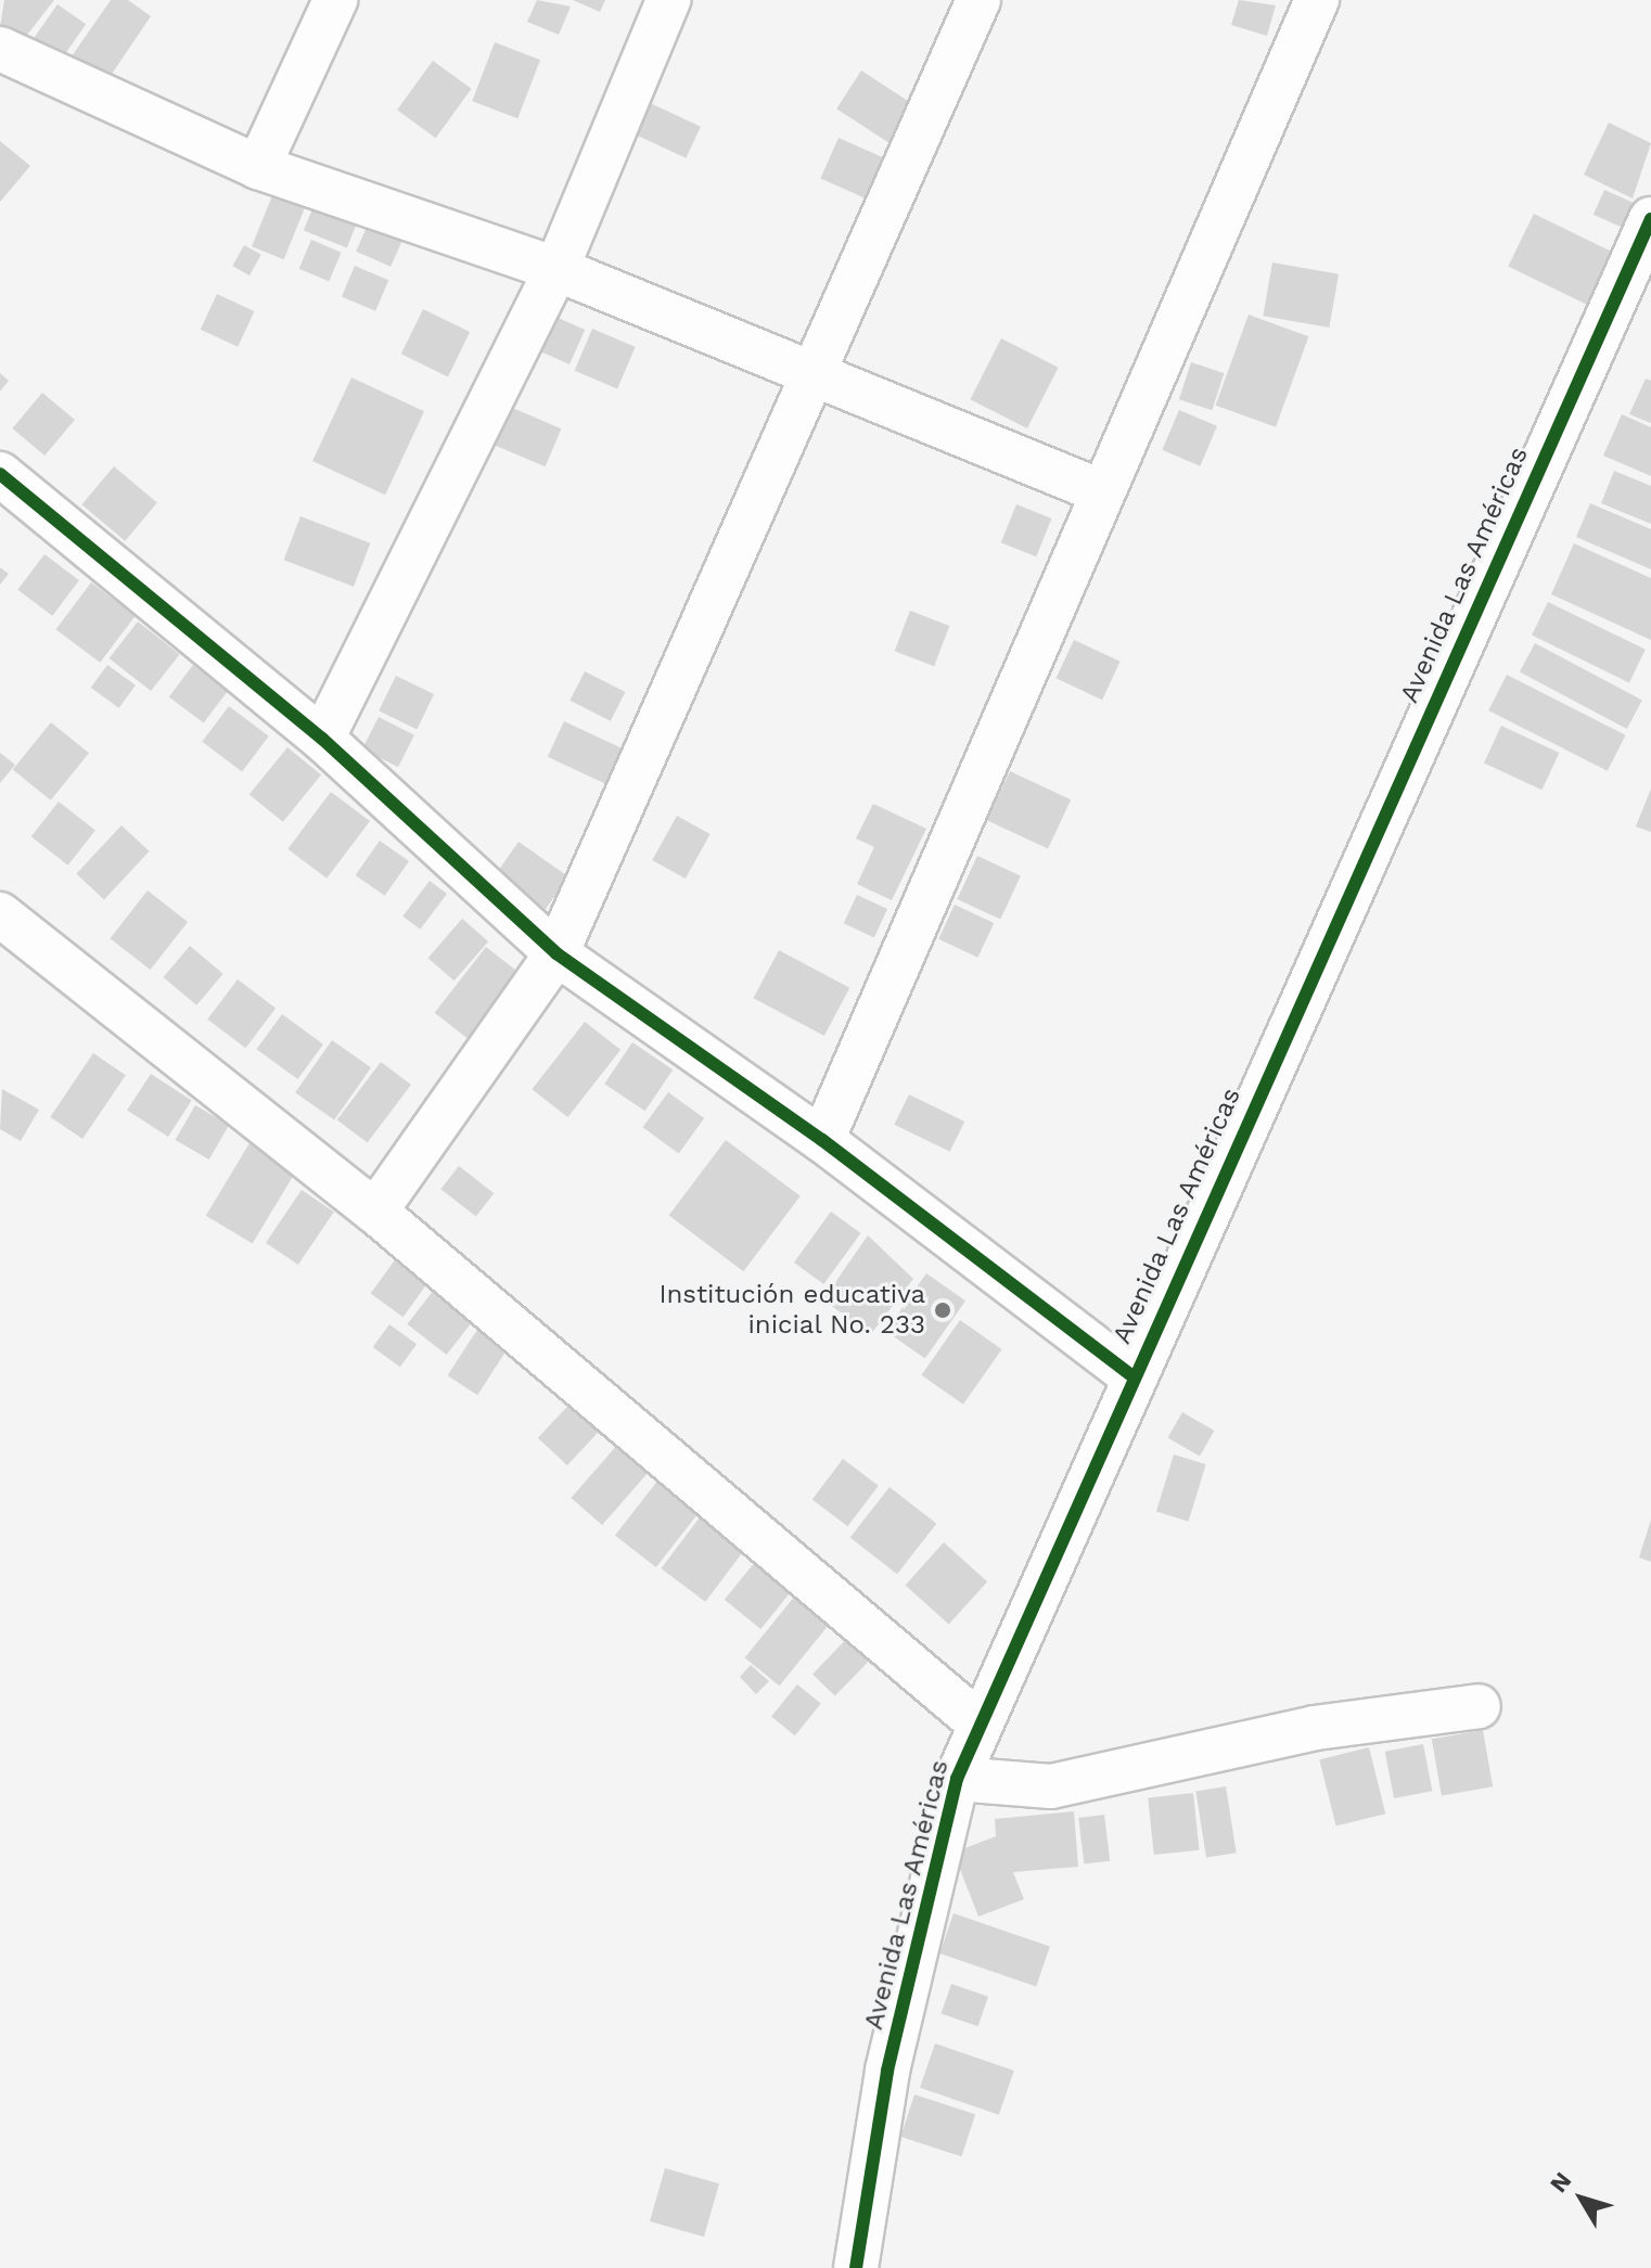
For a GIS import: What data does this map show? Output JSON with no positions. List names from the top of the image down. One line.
{"streets":{"street":["Avenida Las Américas"]},"places":["Institución educativa inicial No. 233"],"north":"top left"}
